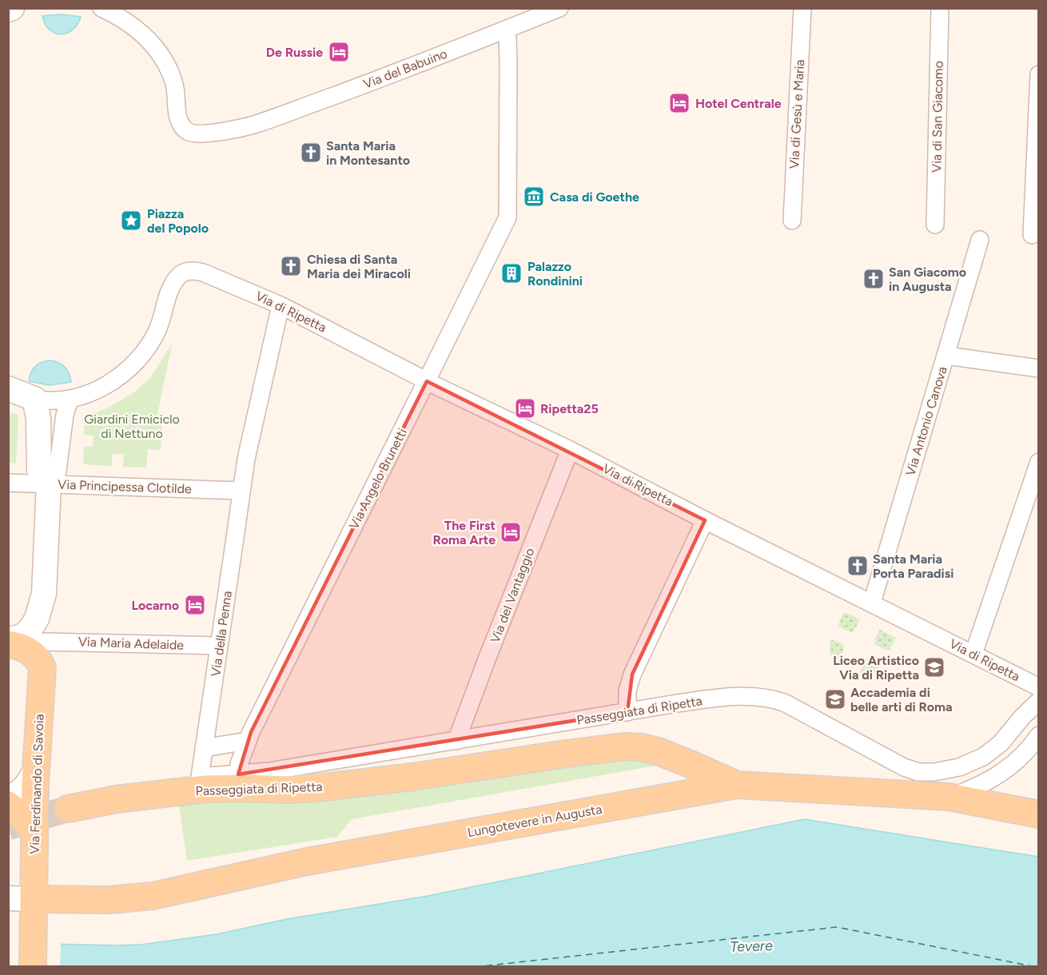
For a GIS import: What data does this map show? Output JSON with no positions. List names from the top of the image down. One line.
{"streets":{"main road":["Passeggiata di Ripetta","Via Ferdinando di Savoia","Lungotevere in Augusta"],"street":["Via del Babuino","Via di Gesù e Maria","Via di San Giacomo","Via di Ripetta","Via Antonio Canova","Via Angelo Brunetti","Via Principessa Clotilde","Via del Vantaggio","Via della Penna","Via Maria Adelaide"]},"crossings":[["Via del Babuino","Via Angelo Brunetti"],["Via di Ripetta","Via Antonio Canova"],["Via di Ripetta","Via Angelo Brunetti"],["Via di Ripetta","Via del Vantaggio"],["Via di Ripetta","Via della Penna"],["Via Angelo Brunetti","Passeggiata di Ripetta"],["Via Principessa Clotilde","Via della Penna"],["Via del Vantaggio","Passeggiata di Ripetta"],["Via della Penna","Via Maria Adelaide"],["Via della Penna","Passeggiata di Ripetta"],["Passeggiata di Ripetta","Lungotevere in Augusta"],["Via Ferdinando di Savoia","Lungotevere in Augusta"]],"water":["Tevere"],"parks":["Giardini Emiciclo di Nettuno"],"places":{"hotel":["De Russie","Hotel Centrale","Ripetta25","The First Roma Arte","Locarno"],"church":["Santa Maria in Montesanto","Chiesa di Santa Maria dei Miracoli","San Giacomo in Augusta","Santa Maria Porta Paradisi"],"museum":["Casa di Goethe"],"place":["Piazza del Popolo"],"building":["Palazzo Rondinini"],"school or university":["Liceo Artistico Via di Ripetta","Accademia di belle arti di Roma"]}}
